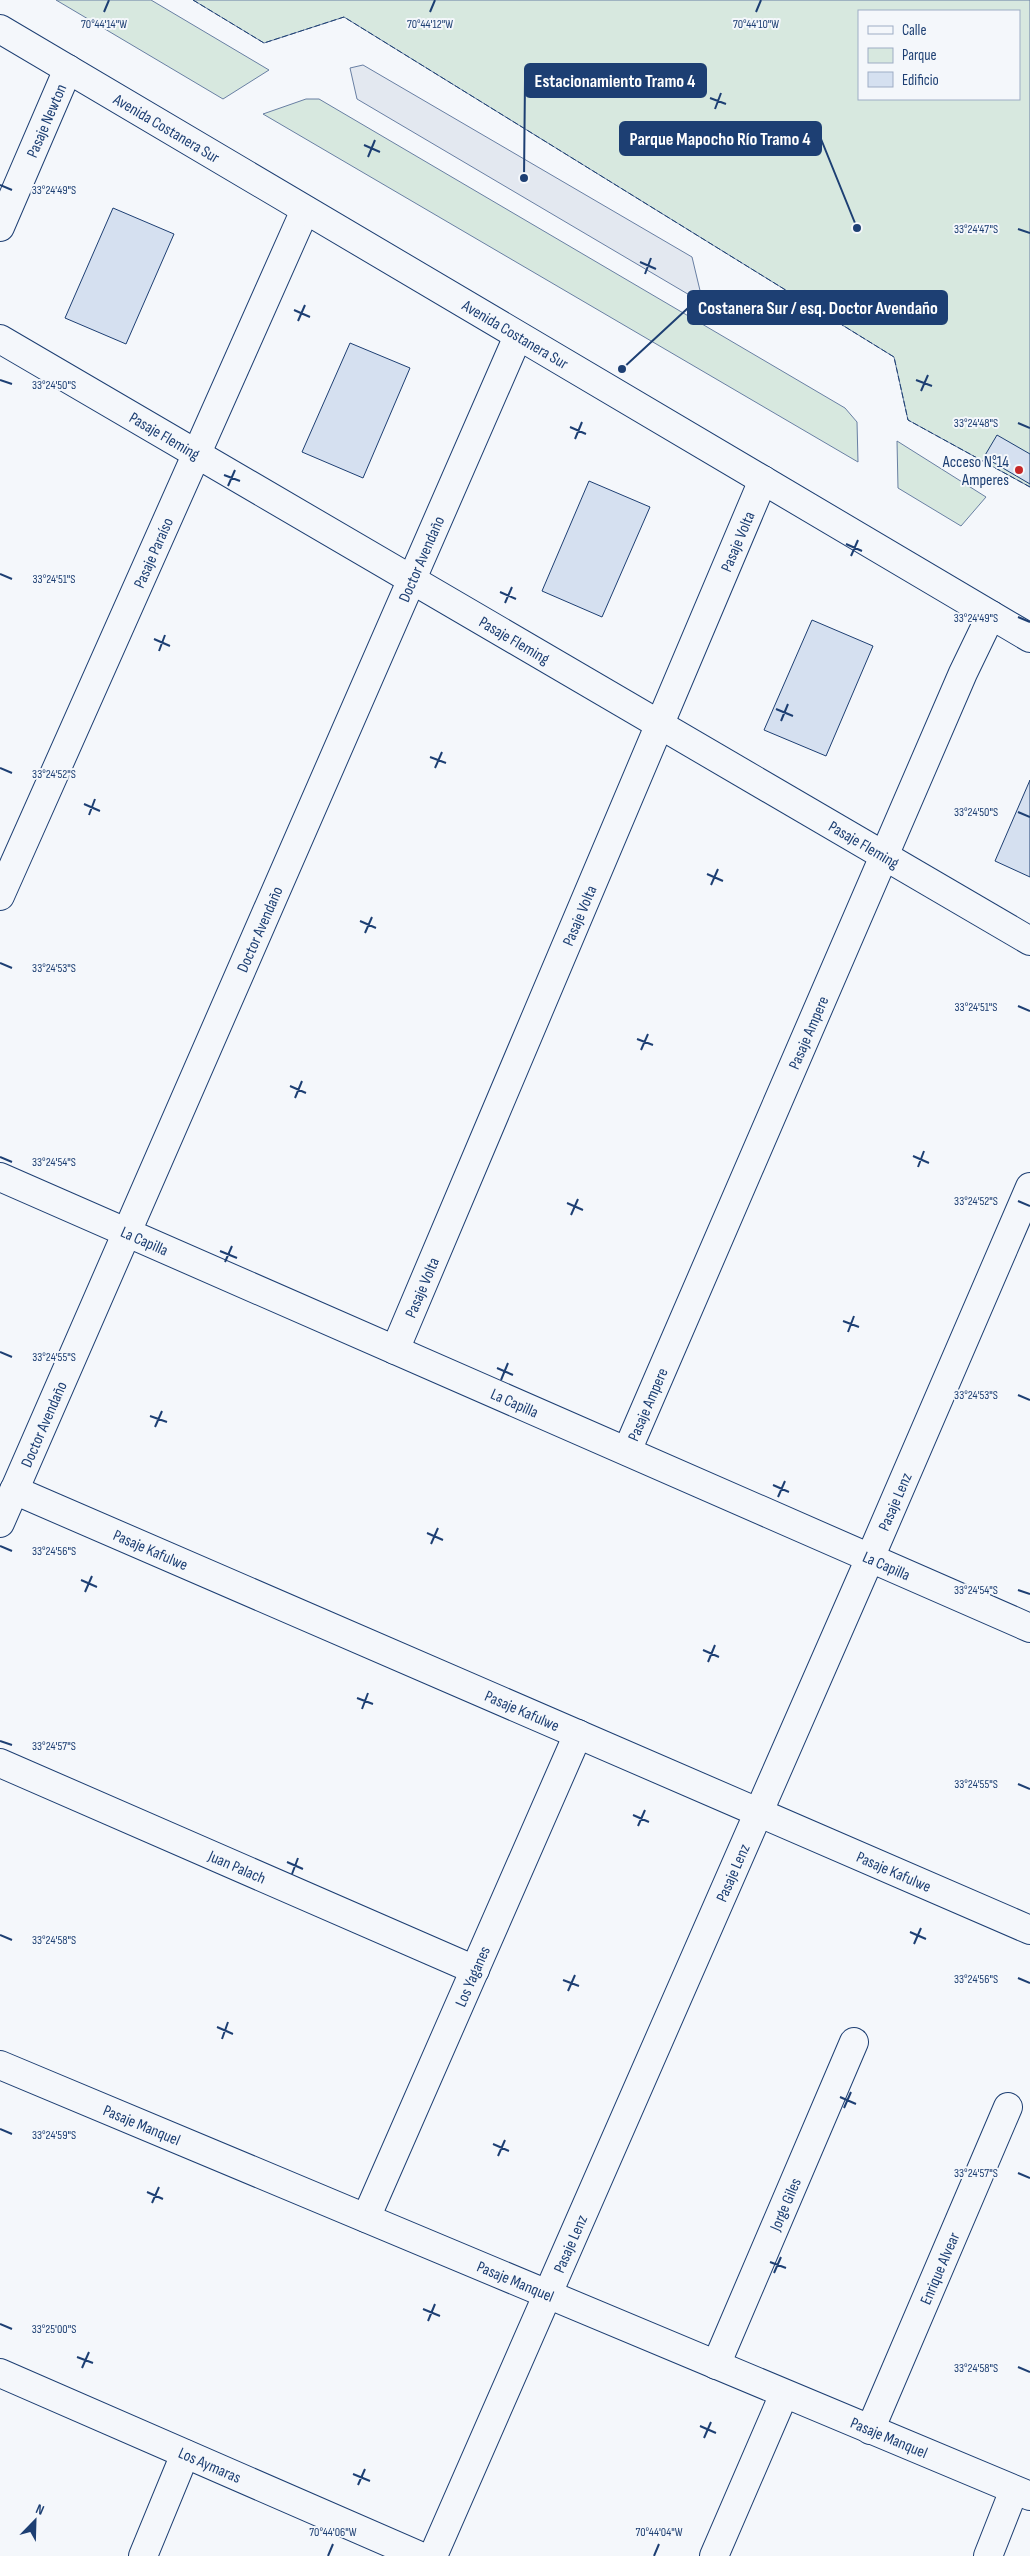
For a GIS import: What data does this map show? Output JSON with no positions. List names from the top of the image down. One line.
{"streets":{"street":["Pasaje Newton","Avenida Costanera Sur","Pasaje Fleming","Pasaje Volta","Pasaje Paraíso","Doctor Avendaño","Pasaje Ampere","La Capilla","Pasaje Lenz","Pasaje Kafulwe","Juan Palach","Los Yaganes","Pasaje Manquel","Jorge Giles","Enrique Alvear","Los Aymaras"]},"crossings":[["Pasaje Newton","Avenida Costanera Sur"],["Avenida Costanera Sur","Pasaje Volta"],["Avenida Costanera Sur","Pasaje Paraíso"],["Avenida Costanera Sur","Doctor Avendaño"],["Avenida Costanera Sur","Pasaje Ampere"],["Pasaje Fleming","Pasaje Volta"],["Pasaje Fleming","Pasaje Paraíso"],["Pasaje Fleming","Doctor Avendaño"],["Pasaje Fleming","Pasaje Ampere"],["Pasaje Volta","La Capilla"],["Doctor Avendaño","La Capilla"],["Doctor Avendaño","Pasaje Kafulwe"],["Pasaje Ampere","La Capilla"],["La Capilla","Pasaje Lenz"],["Pasaje Lenz","Pasaje Kafulwe"],["Pasaje Lenz","Pasaje Manquel"],["Pasaje Kafulwe","Los Yaganes"],["Juan Palach","Los Yaganes"],["Los Yaganes","Pasaje Manquel"],["Pasaje Manquel","Jorge Giles"],["Pasaje Manquel","Enrique Alvear"]],"places":["Estacionamiento Tramo 4","Parque Mapocho Río Tramo 4","Costanera Sur / esq. Doctor Avendaño","Acceso N°14 Amperes"],"legend":["Calle","Parque","Edificio"],"north":"top right","coordinates":["70°44'14\"W","70°44'12\"W","70°44'10\"W","33°24'49\"S","33°24'47\"S","33°24'50\"S","33°24'48\"S","33°24'51\"S","33°24'52\"S","33°24'53\"S","33°24'54\"S","33°24'55\"S","33°24'56\"S","33°24'57\"S","33°24'58\"S","33°24'59\"S","33°25'00\"S","70°44'06\"W","70°44'04\"W"]}
